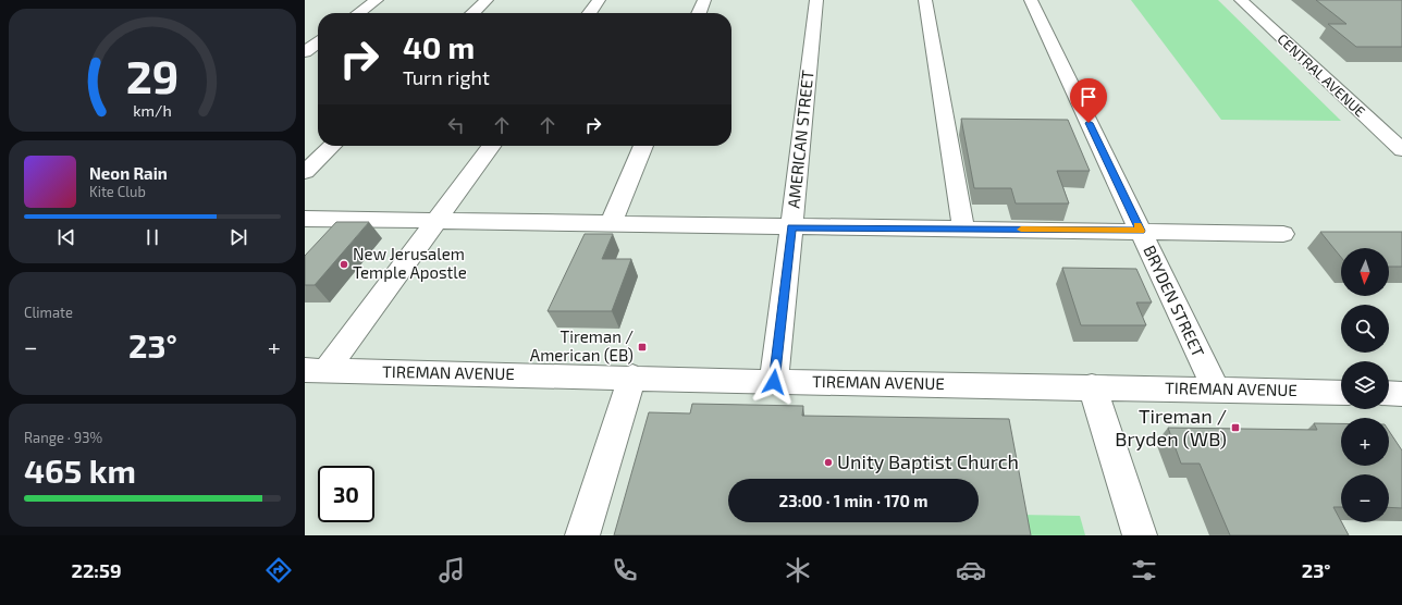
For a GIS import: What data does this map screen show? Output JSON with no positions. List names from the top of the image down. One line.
{"streets":{"street":["CENTRAL AVENUE","AMERICAN STREET","BRYDEN STREET","TIREMAN AVENUE"]},"crossings":[["AMERICAN STREET","TIREMAN AVENUE"],["BRYDEN STREET","TIREMAN AVENUE"]],"places":{"other":["New Jerusalem Temple Apostle","Unity Baptist Church"],"transit":["Tireman / American (EB)","Tireman / Bryden (WB)"]},"north":"bottom","page":{"turn":["40 m","Turn right"],"song":["Neon Rain","Kite Club"],"map_buttons":["+","−"],"tile":["Climate",["Range · 93%","465 km"]],"heat":["−","23°","+"],"limit":"30","trip":"23:00 · 1 min · 170 m","tabs":["22:59","23°"],"gauge":["29","km/h"]}}
